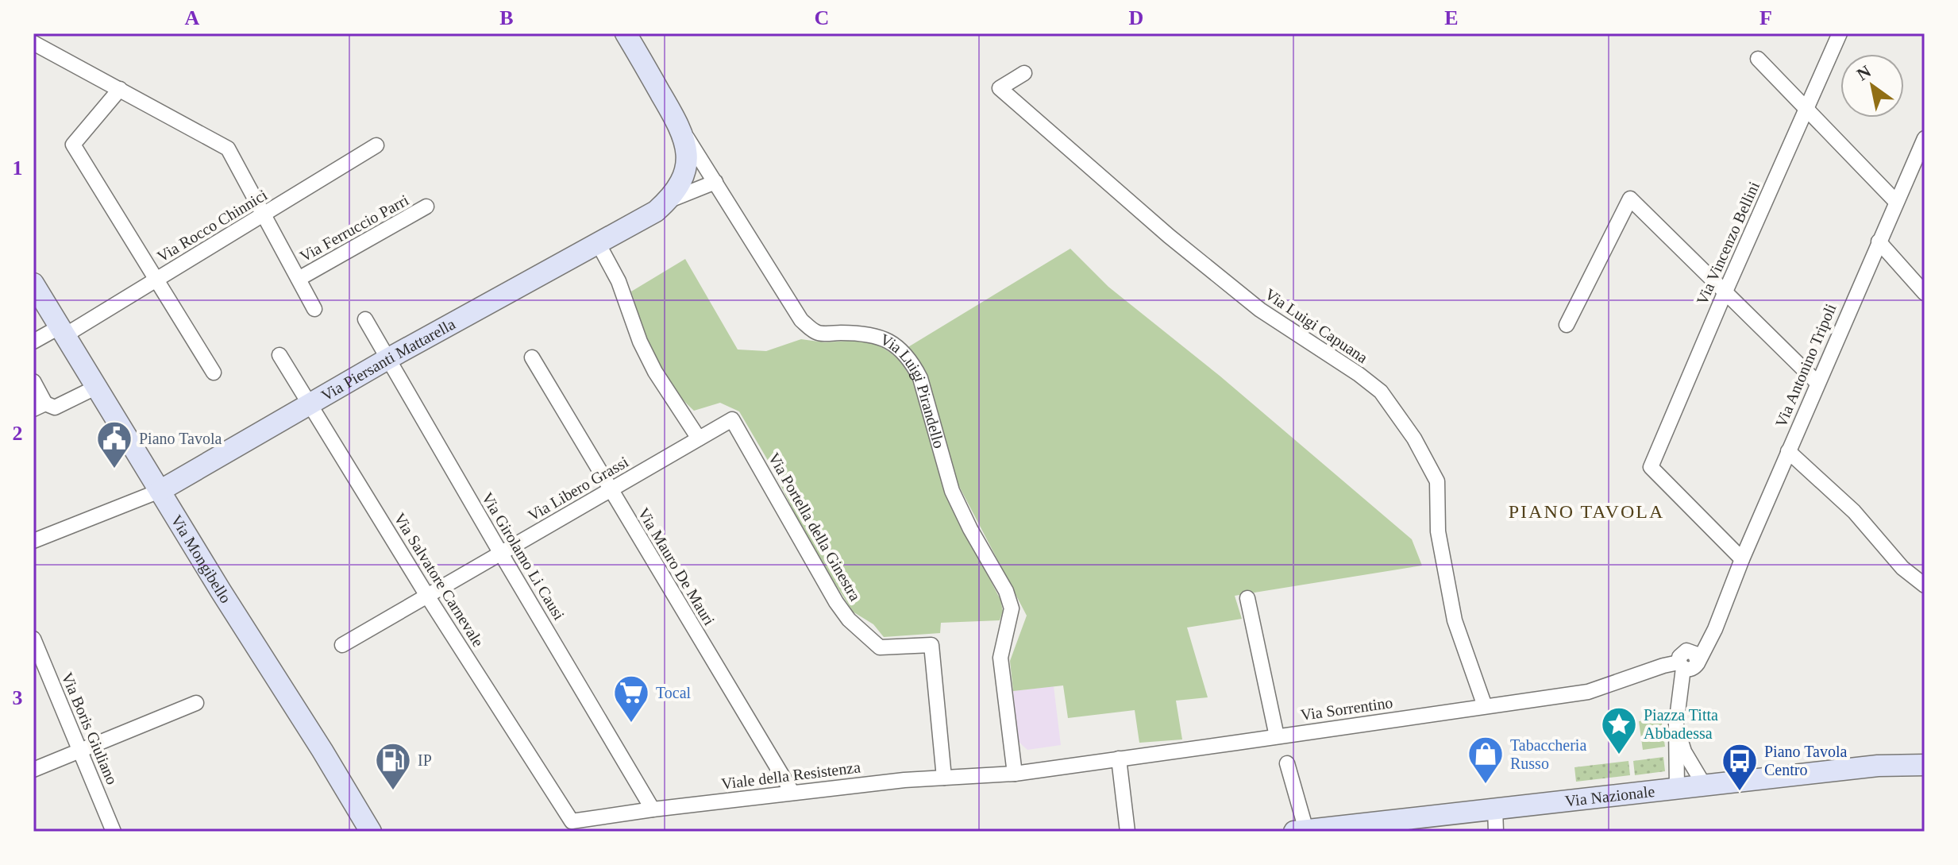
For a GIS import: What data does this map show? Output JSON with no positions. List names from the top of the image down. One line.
{"streets":{"street":["Via Rocco Chinnici","Via Ferruccio Parri","Via Vincenzo Bellini","Via Luigi Capuana","Via Piersanti Mattarella","Via Antonino Tripoli","Via Luigi Pirandello","Via Libero Grassi","Via Portella della Ginestra","Via Girolamo Li Causi","Via Mongibello","Via Mauro De Mauri","Via Salvatore Carnevale","Via Sorrentino","Via Boris Giuliano","Viale della Resistenza","Via Nazionale"]},"crossings":[["Via Rocco Chinnici","Via Mongibello"],["Via Vincenzo Bellini","Via Antonino Tripoli"],["Via Luigi Capuana","Via Sorrentino"],["Via Piersanti Mattarella","Via Luigi Pirandello"],["Via Piersanti Mattarella","Via Girolamo Li Causi"],["Via Piersanti Mattarella","Via Mongibello"],["Via Piersanti Mattarella","Via Salvatore Carnevale"],["Via Antonino Tripoli","Via Sorrentino"],["Via Luigi Pirandello","Via Sorrentino"],["Via Luigi Pirandello","Viale della Resistenza"],["Via Libero Grassi","Via Portella della Ginestra"],["Via Libero Grassi","Via Girolamo Li Causi"],["Via Libero Grassi","Via Mauro De Mauri"],["Via Libero Grassi","Via Salvatore Carnevale"],["Via Portella della Ginestra","Viale della Resistenza"],["Via Girolamo Li Causi","Viale della Resistenza"],["Via Mauro De Mauri","Viale della Resistenza"],["Via Salvatore Carnevale","Viale della Resistenza"],["Via Sorrentino","Viale della Resistenza"]],"districts":["PIANO TAVOLA"],"places":{"public building":["Piano Tavola"],"supermarket":["Tocal"],"place":["Piazza Titta Abbadessa"],"shop":["Tabaccheria Russo"],"fuel station":["IP"],"bus stop":["Piano Tavola Centro"]},"north":"top left","grid":{"columns":["A","B","C","D","E","F"],"rows":["1","2","3"]}}
